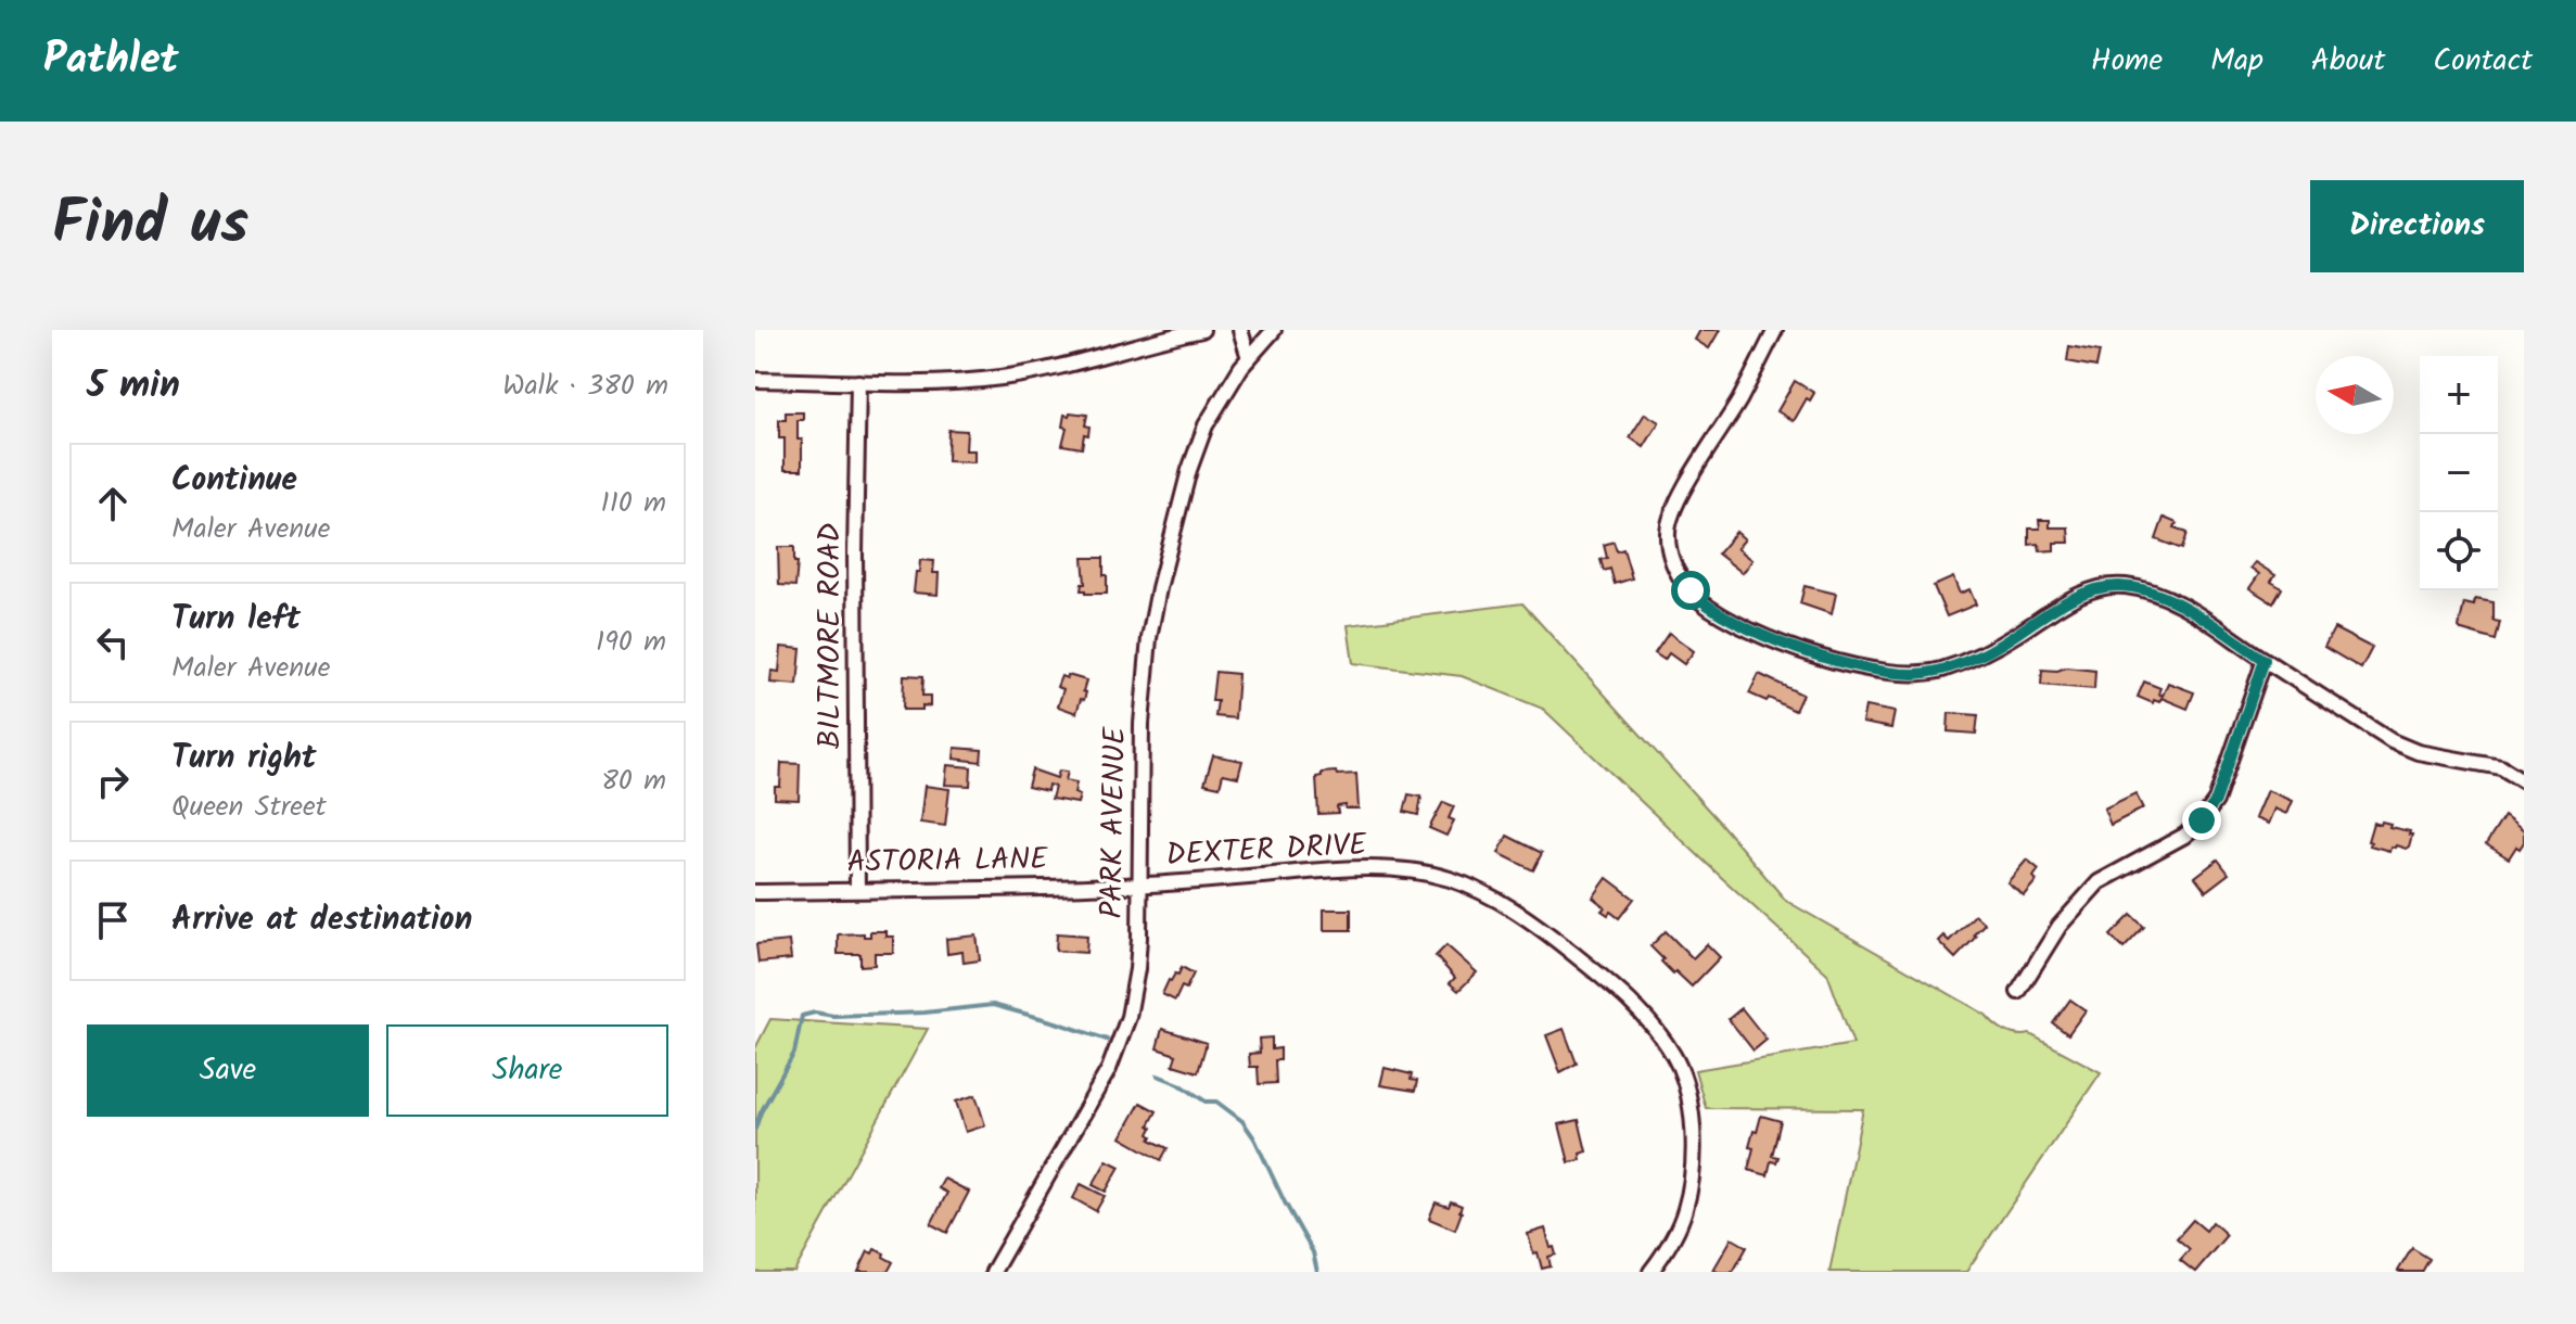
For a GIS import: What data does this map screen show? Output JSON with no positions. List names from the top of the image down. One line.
{"streets":{"street":["BILTMORE ROAD","PARK AVENUE","DEXTER DRIVE","ASTORIA LANE"]},"crossings":[["BILTMORE ROAD","ASTORIA LANE"],["PARK AVENUE","DEXTER DRIVE"],["PARK AVENUE","ASTORIA LANE"],["DEXTER DRIVE","ASTORIA LANE"]],"north":"left","page":{"header":"Pathlet","nav":["Home","Map","About","Contact"],"title":"Find us","buttons":["Directions",["Save","Share"]],"heading":["5 min","Walk · 380 m"],"map_buttons":["+","−"],"list":[["Continue","Maler Avenue","110 m"],["Turn left","Maler Avenue","190 m"],["Turn right","Queen Street","80 m"],"Arrive at destination"]}}
